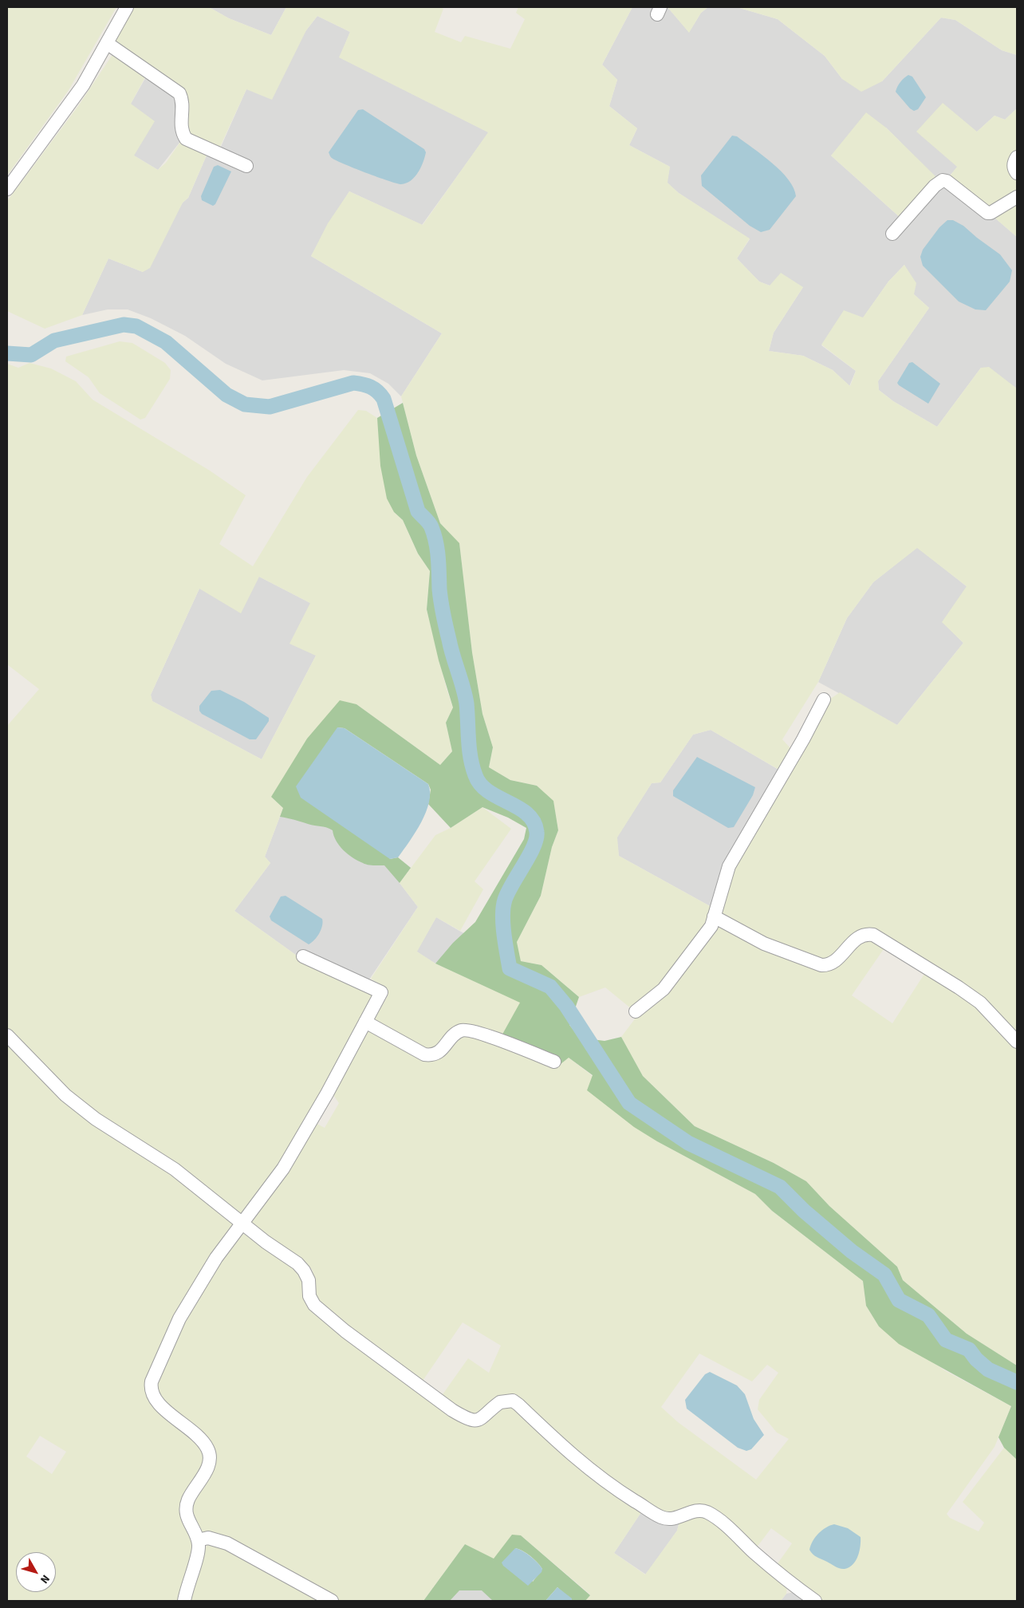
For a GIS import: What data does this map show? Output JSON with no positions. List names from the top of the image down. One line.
{"north":"bottom right"}
